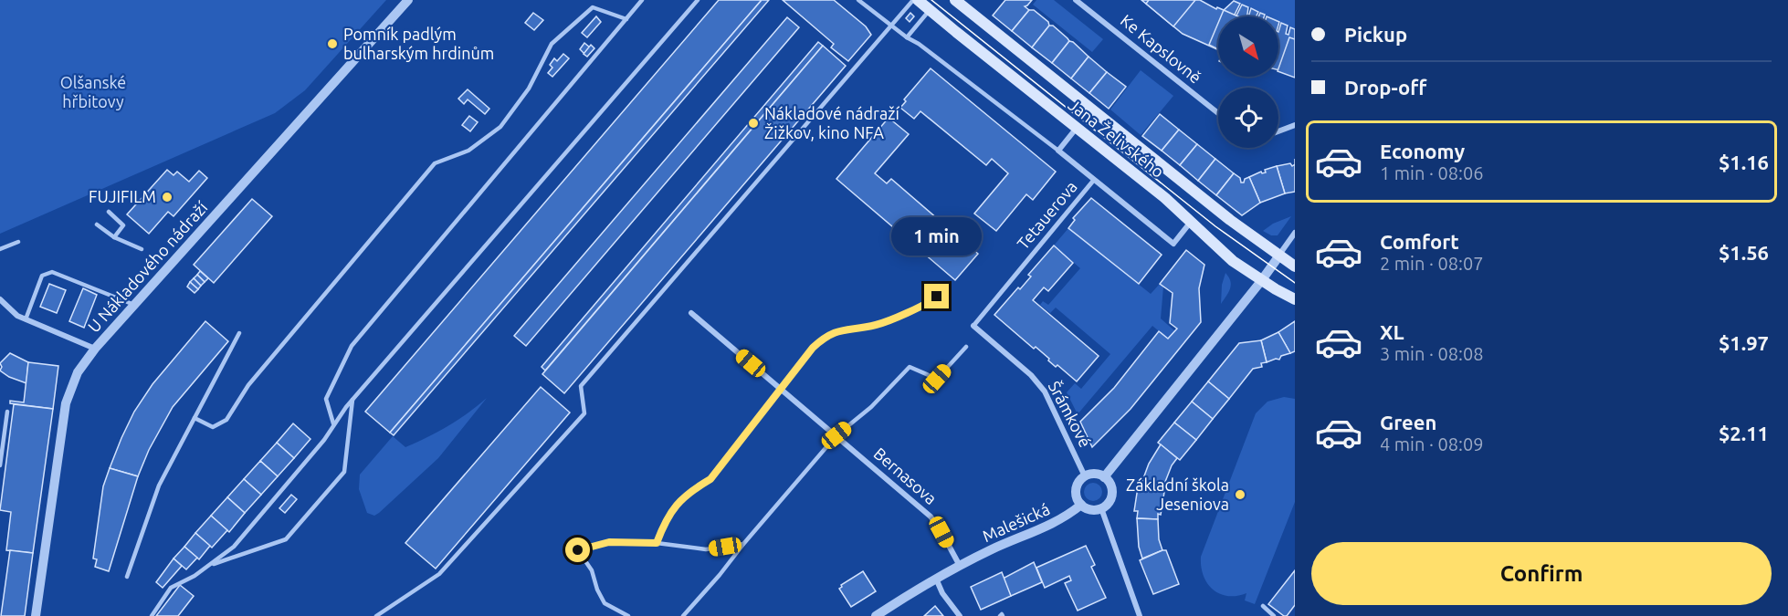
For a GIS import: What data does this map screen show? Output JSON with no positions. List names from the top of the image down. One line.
{"streets":{"main road":["Jana Želivského"],"street":["Ke Kapslovně","Tetauerova","U Nákladového nádraží","Šrámkové","Bernasova","Malešická"]},"crossings":[["Tetauerova","Šrámkové"],["Šrámkové","Malešická"],["Bernasova","Malešická"]],"parks":["Olšanské hřbitovy"],"places":["Pomník padlým bulharským hrdinům","Nákladové nádraží Žižkov, kino NFA","FUJIFILM","Základní škola Jeseniova"],"north":"bottom right","page":{"banner":["Pickup","Drop-off"],"list":[{"name":"Economy","note":"1 min · 08:06","value":"$1.16"},{"name":"Comfort","note":"2 min · 08:07","value":"$1.56"},{"name":"XL","note":"3 min · 08:08","value":"$1.97"},{"name":"Green","note":"4 min · 08:09","value":"$2.11"}],"bubble":"1 min","buttons":"Confirm"}}
